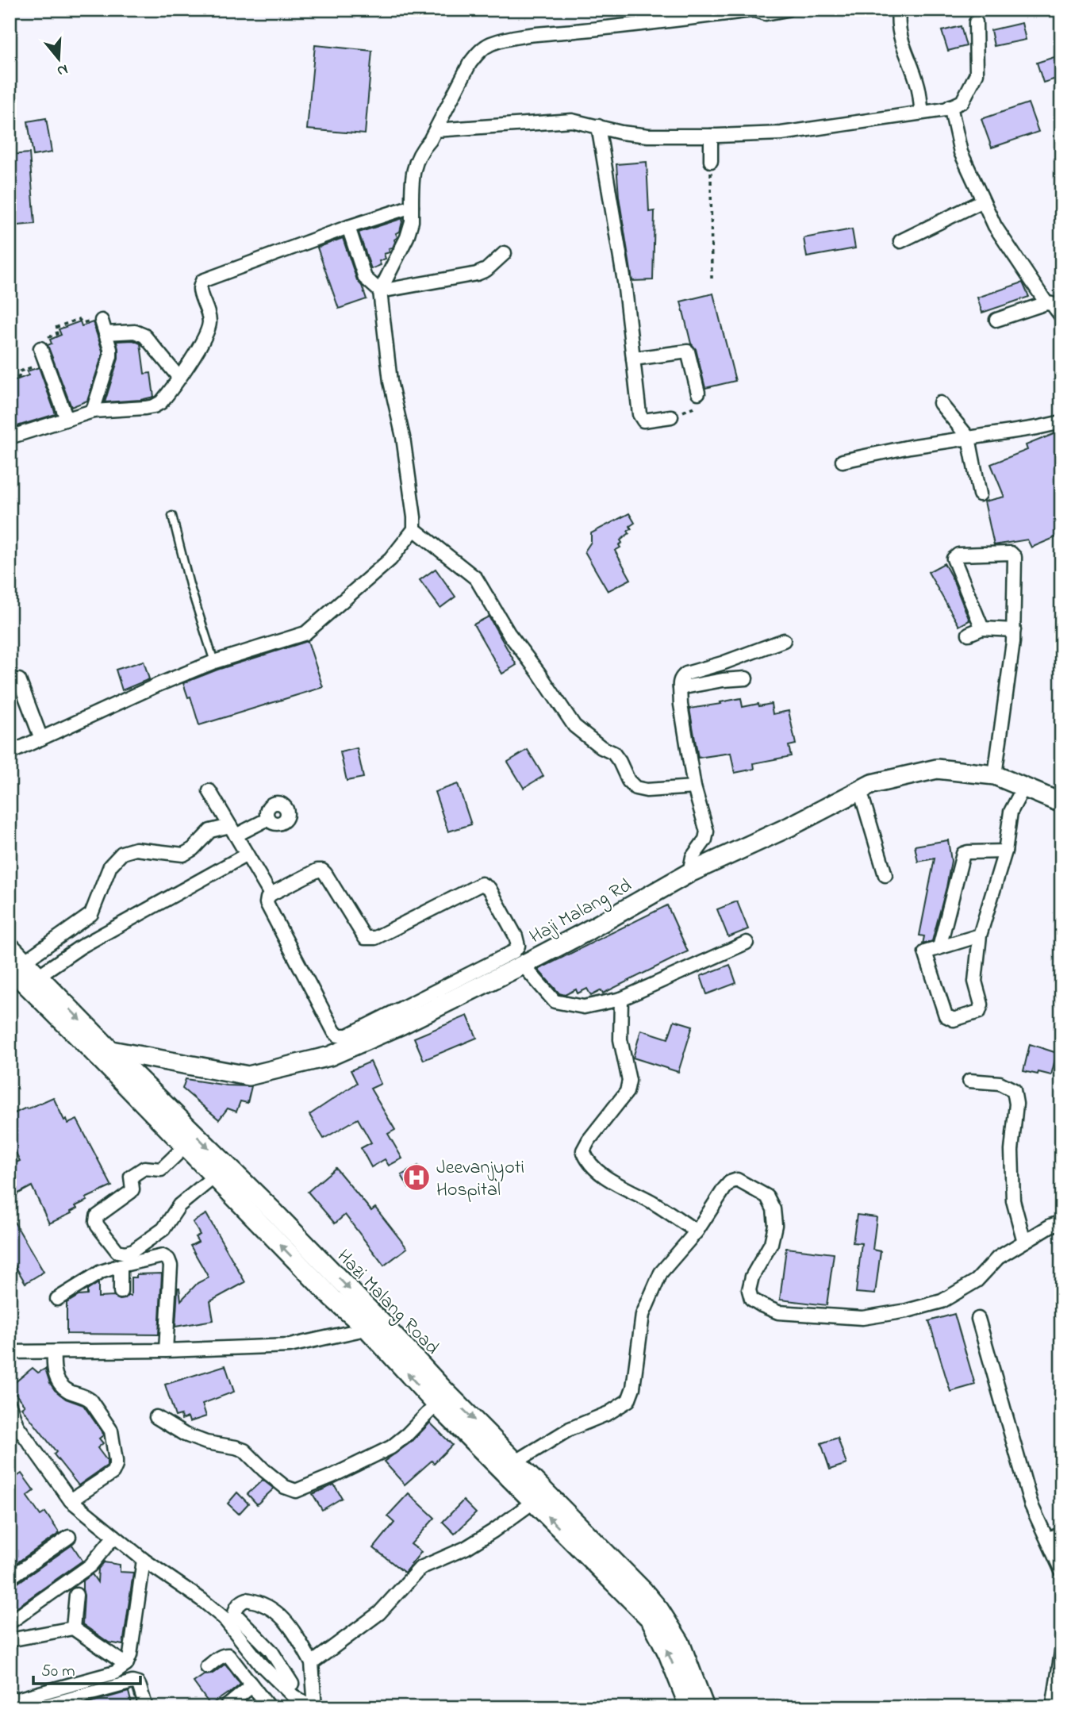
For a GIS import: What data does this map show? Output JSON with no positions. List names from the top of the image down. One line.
{"streets":{"main road":["Haji Malang Rd","Hazi Malang Road"]},"crossings":[["Haji Malang Rd","Hazi Malang Road"]],"places":{"hospital":["Jeevanjyoti Hospital"]},"scale_bar":"50 m","north":"bottom"}
